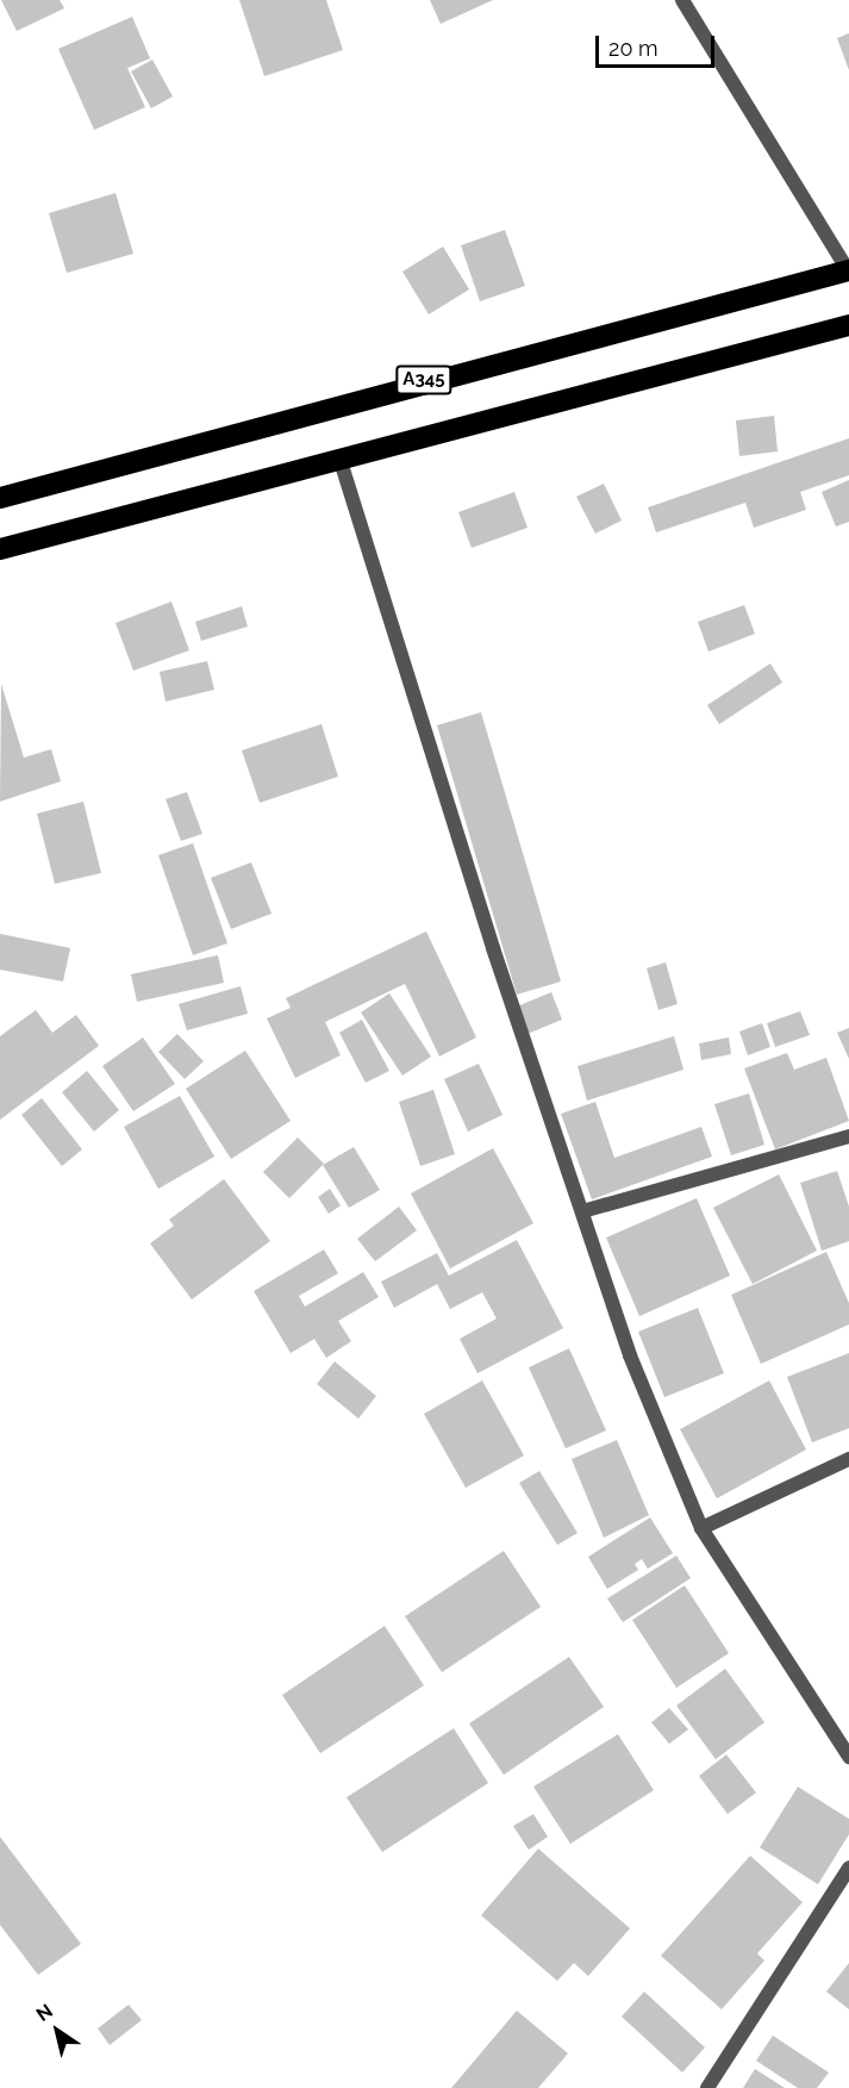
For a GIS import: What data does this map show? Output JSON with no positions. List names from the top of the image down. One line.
{"streets":{"highway":["A345"]},"scale_bar":"20 m","north":"top left"}
